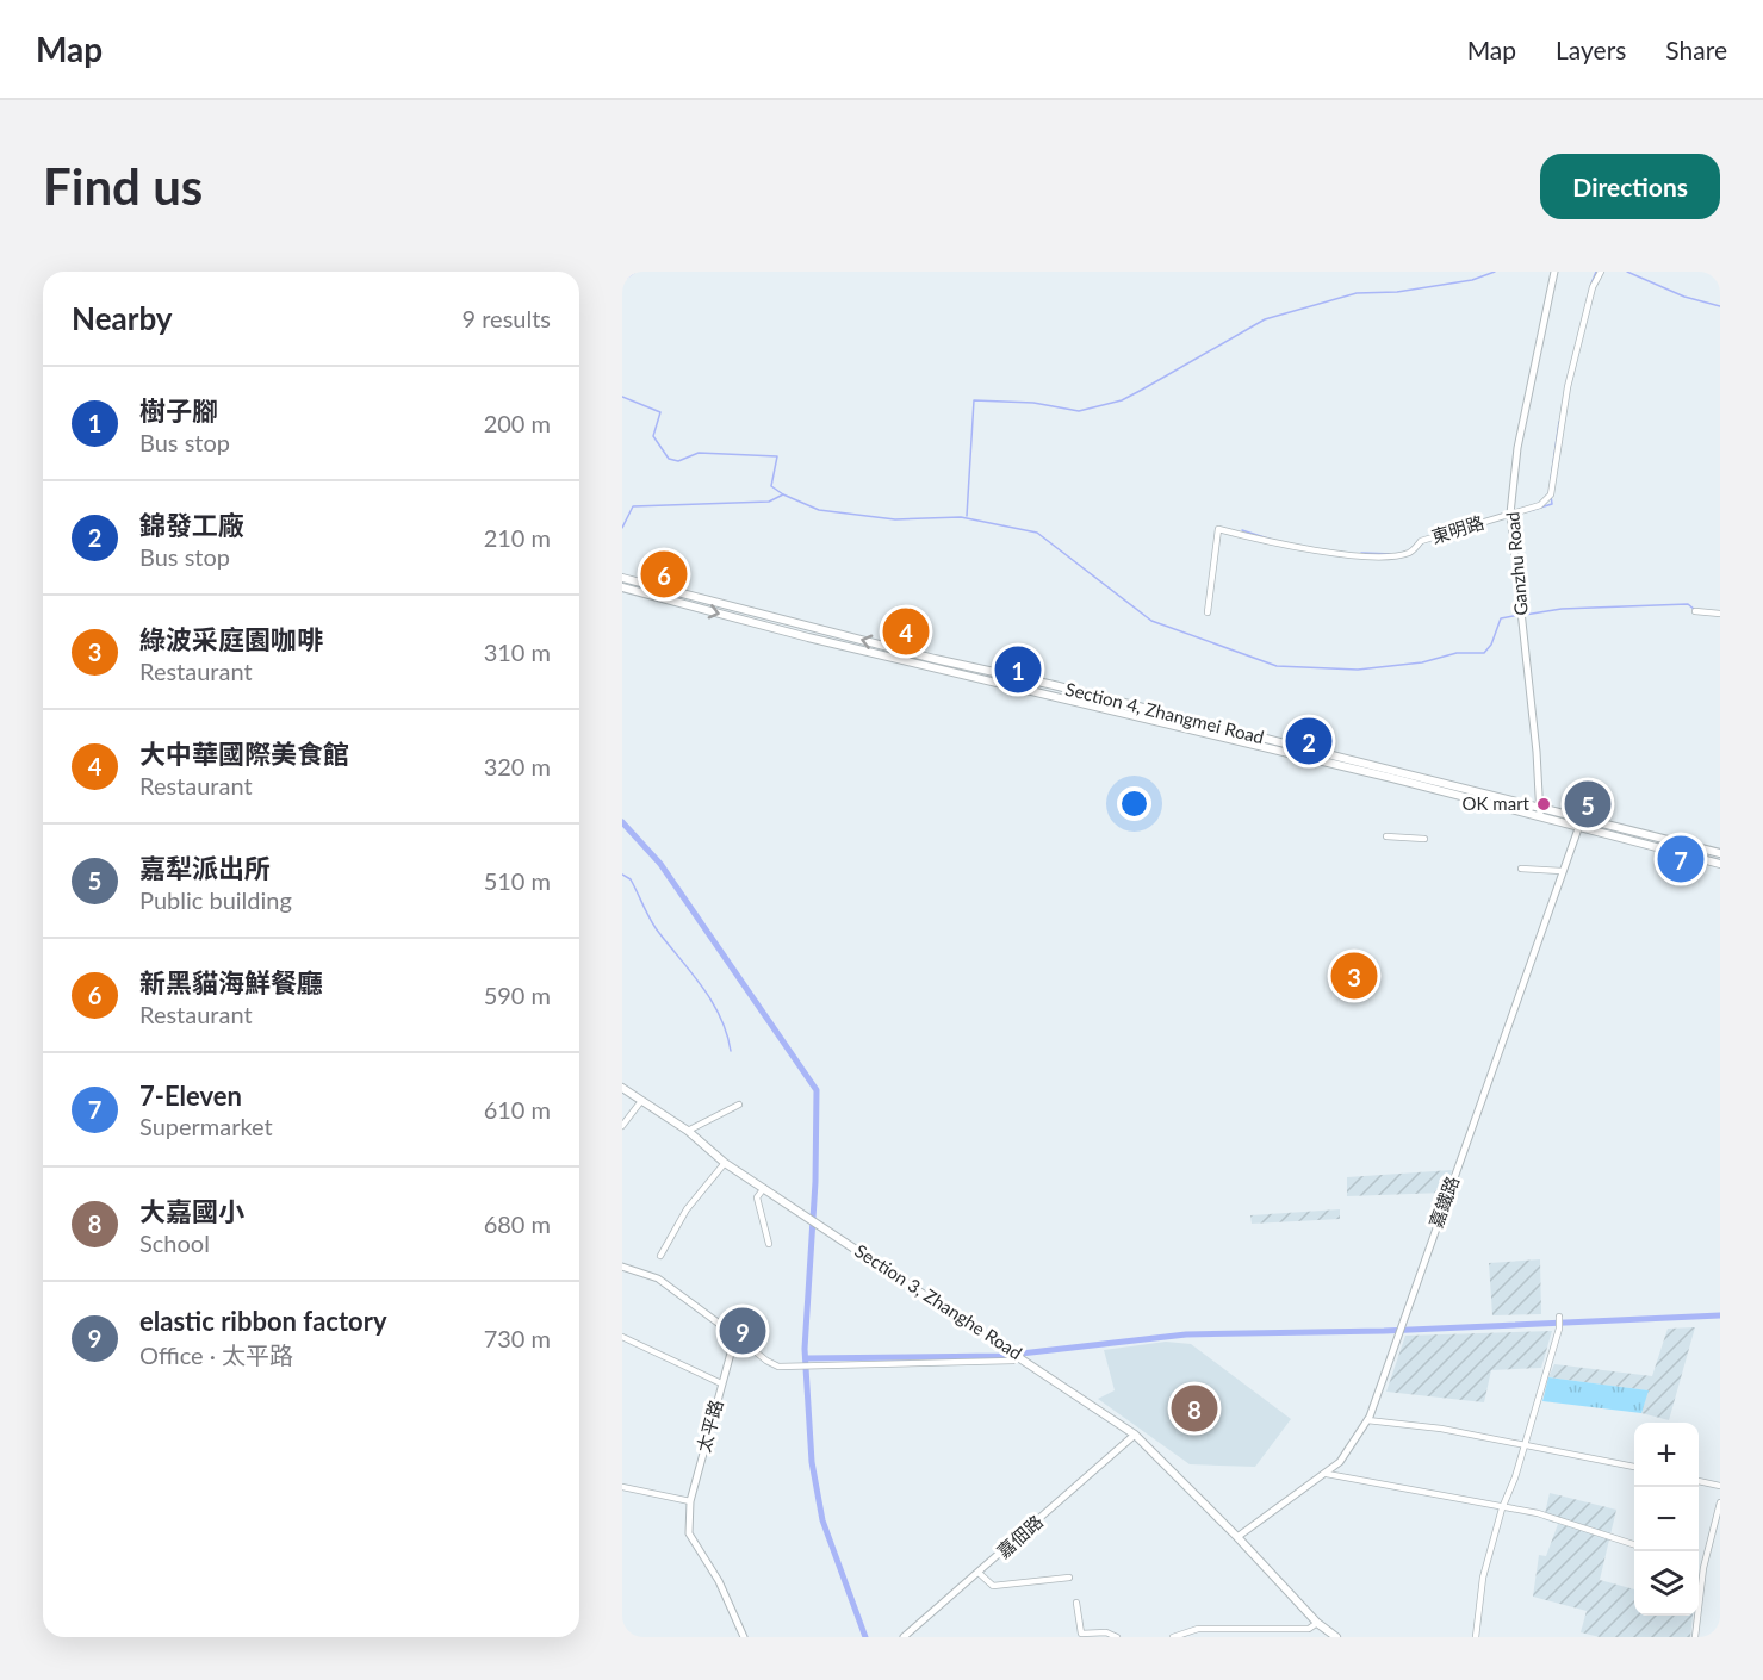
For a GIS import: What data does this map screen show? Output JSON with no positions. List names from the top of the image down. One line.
{"streets":{"main road":["Section 4, Zhangmei Road","Section 3, Zhanghe Road"],"street":["東明路","Ganzhu Road","嘉鐵路","太平路","嘉佃路"]},"crossings":[["東明路","Ganzhu Road"],["Ganzhu Road","Section 4, Zhangmei Road"],["嘉鐵路","Section 3, Zhanghe Road"],["Section 3, Zhanghe Road","嘉佃路"]],"places":["OK mart"],"page":{"header":"Map","nav":["Map","Layers","Share"],"buttons":"Directions","title":"Find us","heading":["Nearby","9 results"],"list":[{"mark":"1","name":"樹子腳","note":"Bus stop","value":"200 m"},{"mark":"2","name":"錦發工廠","note":"Bus stop","value":"210 m"},{"mark":"3","name":"綠波采庭園咖啡","note":"Restaurant","value":"310 m"},{"mark":"4","name":"大中華國際美食館","note":"Restaurant","value":"320 m"},{"mark":"5","name":"嘉犁派出所","note":"Public building","value":"510 m"},{"mark":"6","name":"新黑貓海鮮餐廳","note":"Restaurant","value":"590 m"},{"mark":"7","name":"7-Eleven","note":"Supermarket","value":"610 m"},{"mark":"8","name":"大嘉國小","note":"School","value":"680 m"},{"mark":"9","name":"elastic ribbon factory","note":"Office · 太平路","value":"730 m"}],"pins":["6","4","1","2","5","7","3","9","8"],"map_buttons":["+","−"]}}
